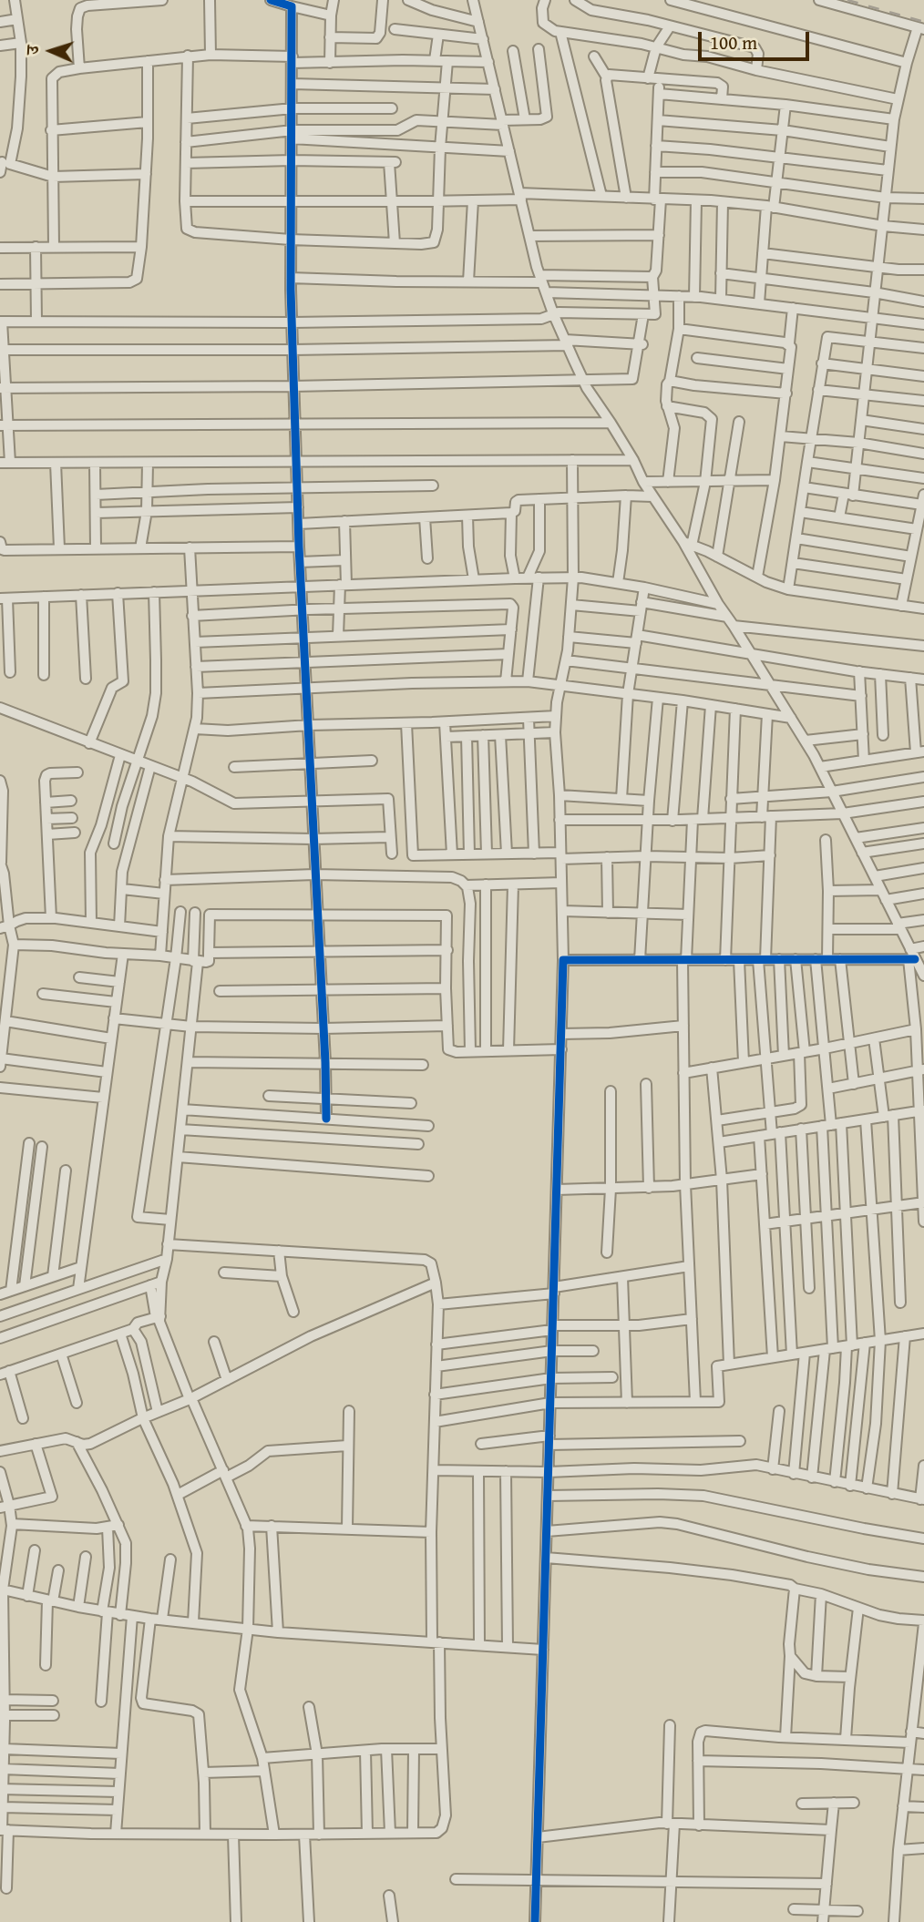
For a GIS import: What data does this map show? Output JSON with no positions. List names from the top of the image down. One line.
{"scale_bar":"100 m","north":"left"}
